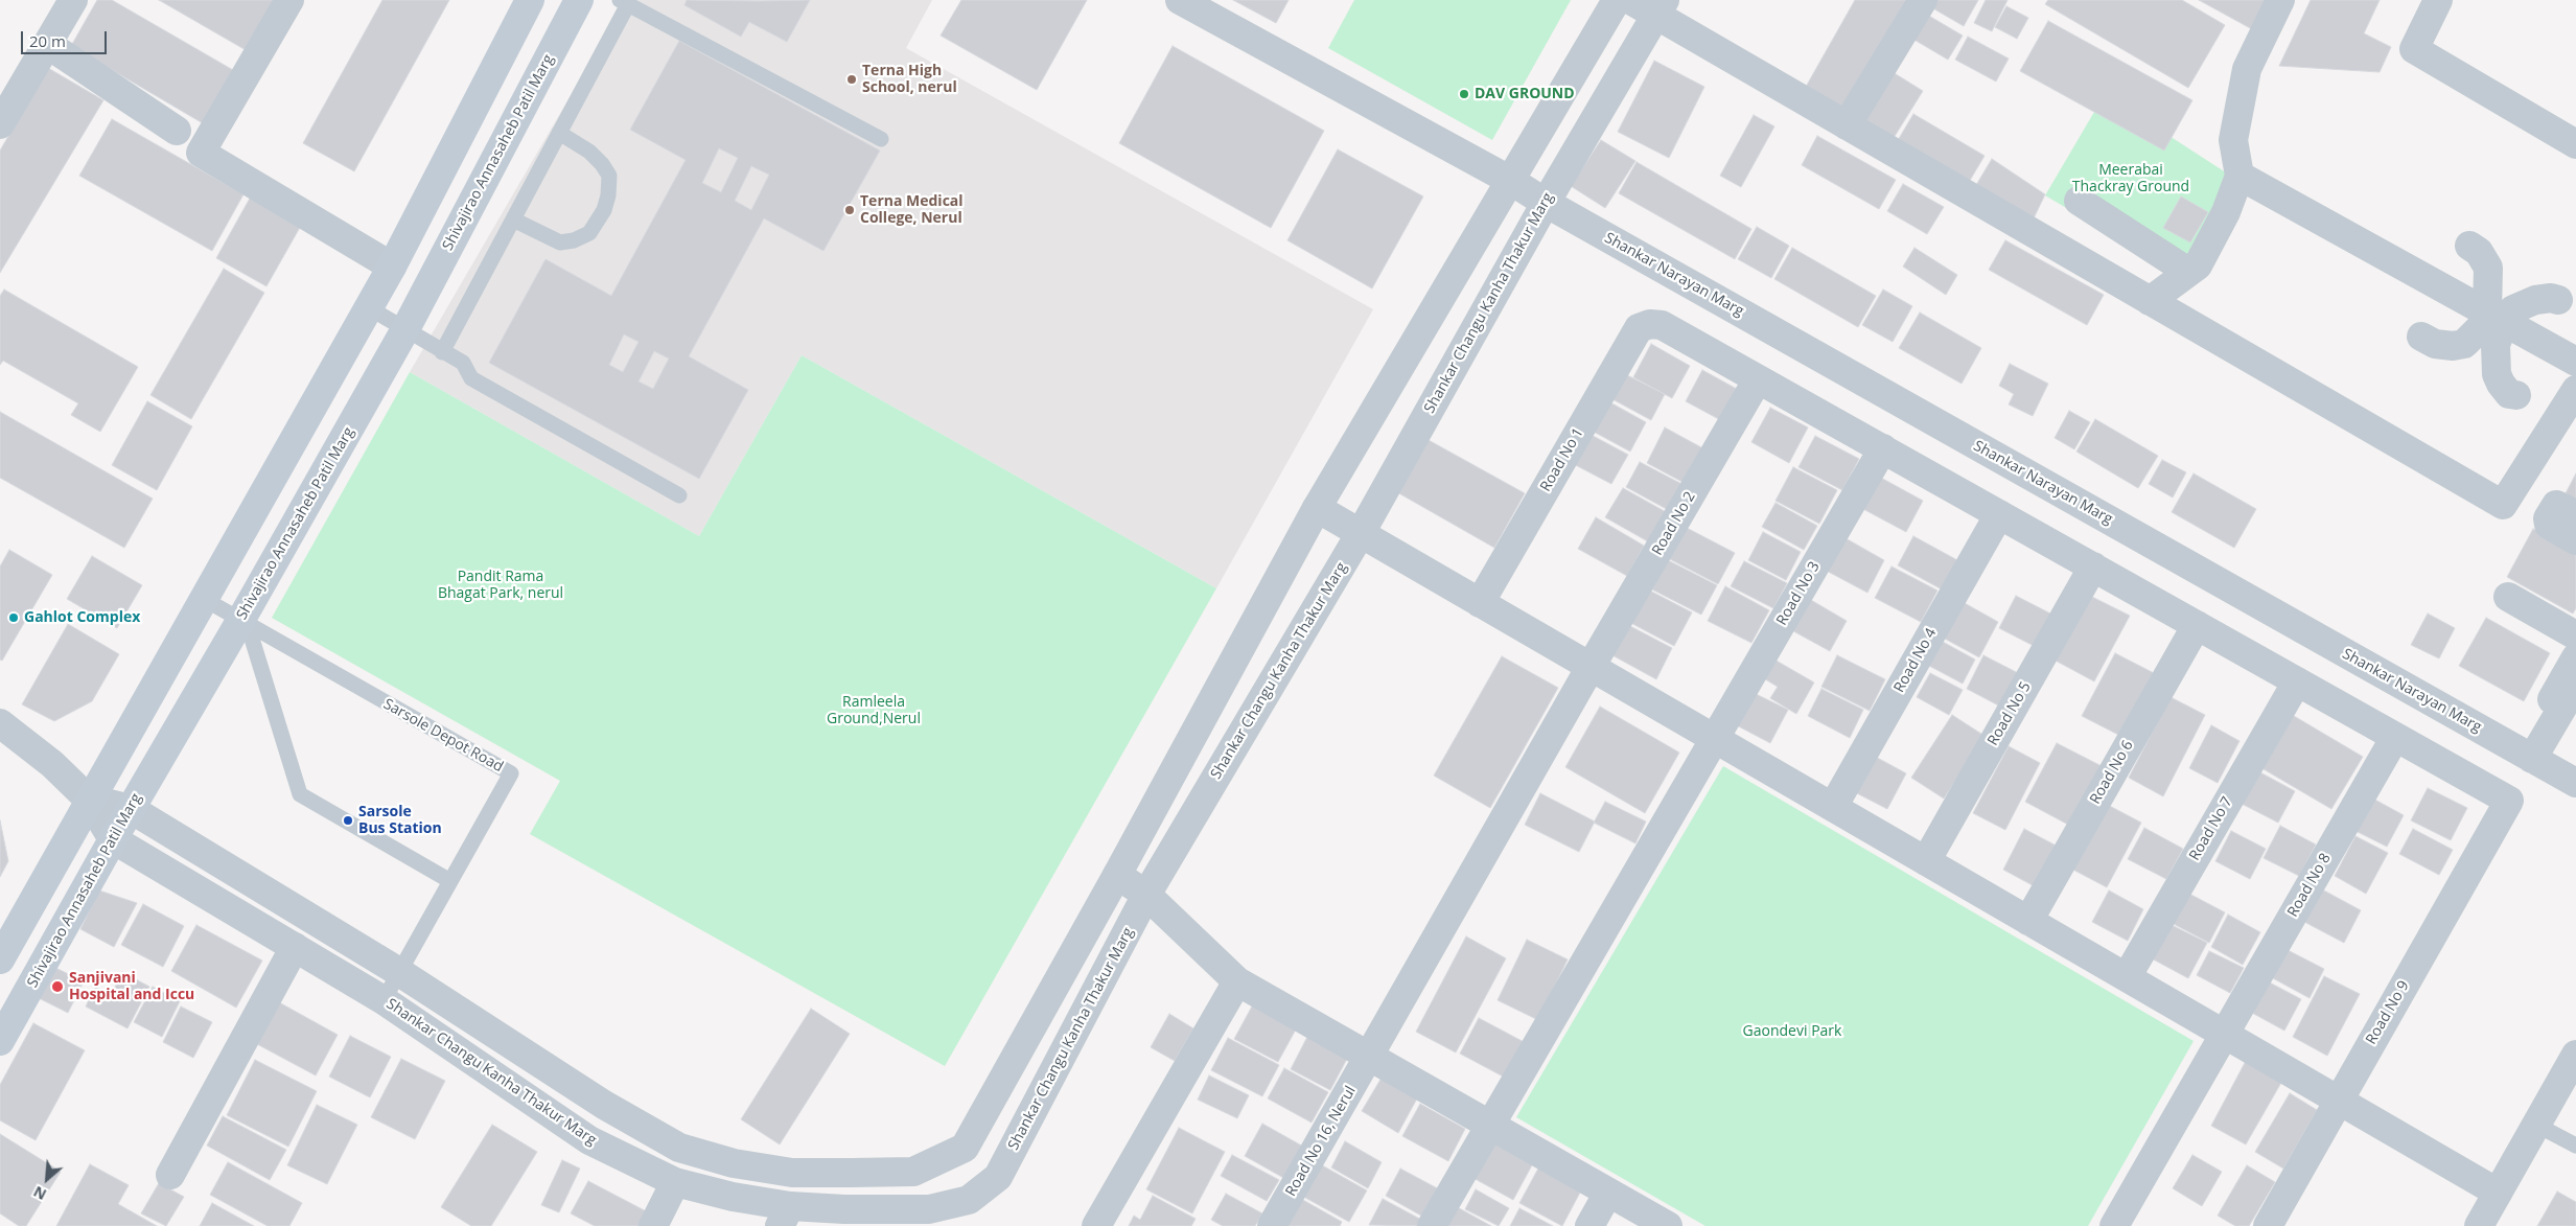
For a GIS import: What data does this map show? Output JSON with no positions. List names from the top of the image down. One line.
{"streets":{"main road":["Shivajirao Annasaheb Patil Marg"],"street":["Shankar Narayan Marg","Shankar Changu Kanha Thakur Marg","Road No 1","Road No 2","Road No 3","Road No 4","Road No 5","Road No 6","Road No 7","Road No 8","Road No 9","Road No 16, Nerul"],"lane":["Sarsole Depot Road"]},"crossings":[["Shivajirao Annasaheb Patil Marg","Shankar Changu Kanha Thakur Marg"],["Shivajirao Annasaheb Patil Marg","Sarsole Depot Road"],["Shankar Narayan Marg","Shankar Changu Kanha Thakur Marg"],["Shankar Changu Kanha Thakur Marg","Sarsole Depot Road"],["Road No 1","Road No 2"],["Road No 2","Road No 16, Nerul"],["Road No 8","Road No 9"]],"parks":["Meerabai Thackray Ground","Pandit Rama Bhagat Park, nerul","Ramleela Ground,Nerul","Gaondevi Park"],"places":["Terna High School, nerul","DAV GROUND","Terna Medical College, Nerul","Gahlot Complex","Sarsole Bus Station","Sanjivani Hospital and Iccu"],"scale_bar":"20 m","north":"bottom left"}
